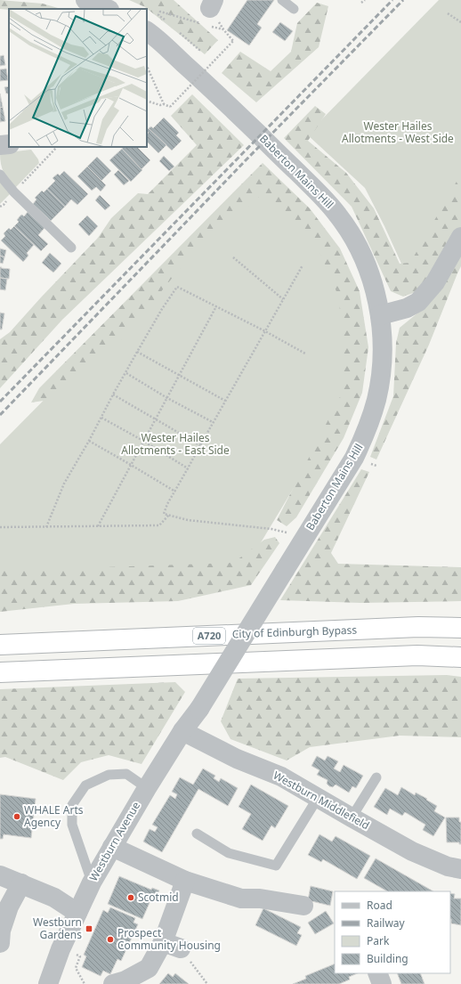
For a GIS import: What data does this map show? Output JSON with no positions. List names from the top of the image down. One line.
{"streets":{"highway":["City of Edinburgh Bypass","A720"],"street":["Baberton Mains Hill","Westburn Middlefield","Westburn Avenue"]},"crossings":[["Baberton Mains Hill","Westburn Avenue"],["Westburn Middlefield","Westburn Avenue"]],"parks":["Wester Hailes Allotments - West Side","Wester Hailes Allotments - East Side"],"places":{"other":["WHALE Arts Agency","Scotmid","Prospect Community Housing"],"transit":["Westburn Gardens"]},"legend":["Road","Railway","Park","Building"]}
